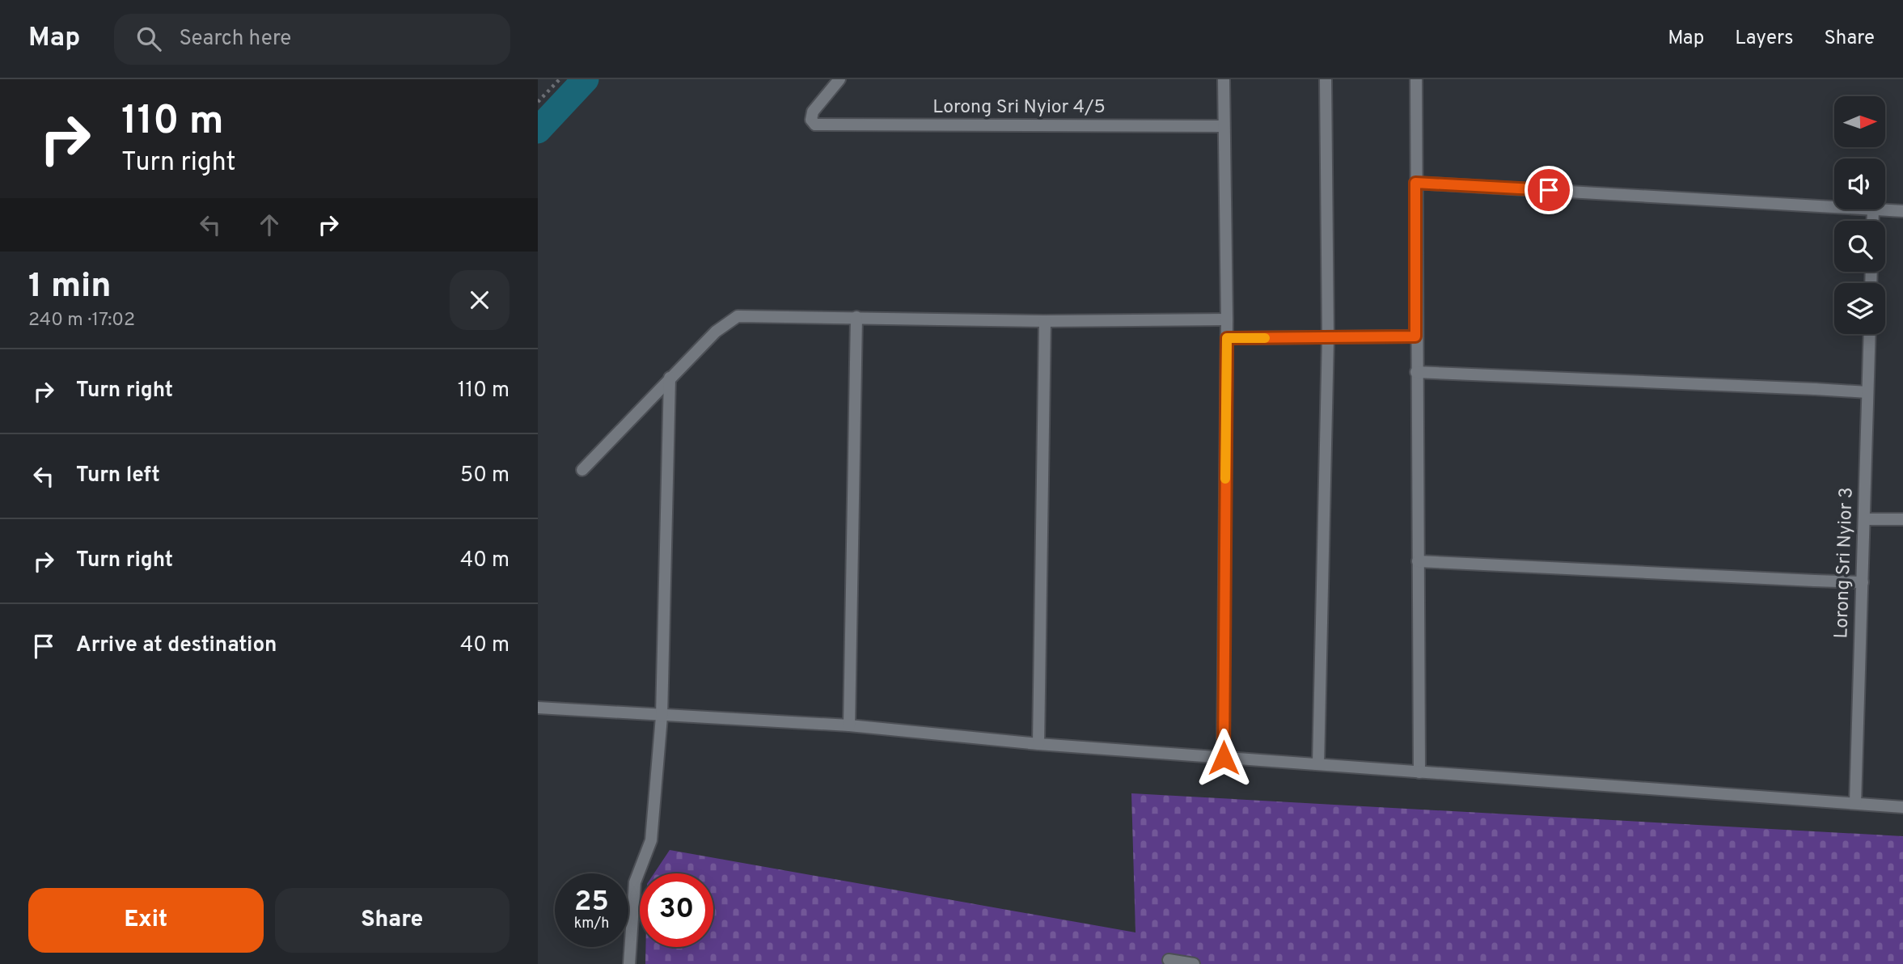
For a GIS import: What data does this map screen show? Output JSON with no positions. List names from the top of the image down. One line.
{"streets":{"street":["Lorong Sri Nyior 4/5","Lorong Sri Nyior 3"]},"north":"right","page":{"header":"Map","search":"Search here","nav":["Map","Layers","Share"],"turn":["110 m","Turn right"],"heading":["1 min","240 m · 17:02"],"list":[{"name":"Turn right","value":"110 m"},{"name":"Turn left","value":"50 m"},{"name":"Turn right","value":"40 m"},{"name":"Arrive at destination","value":"40 m"}],"speed":"25 km/h","limit":"30","buttons":["Exit","Share"]}}
